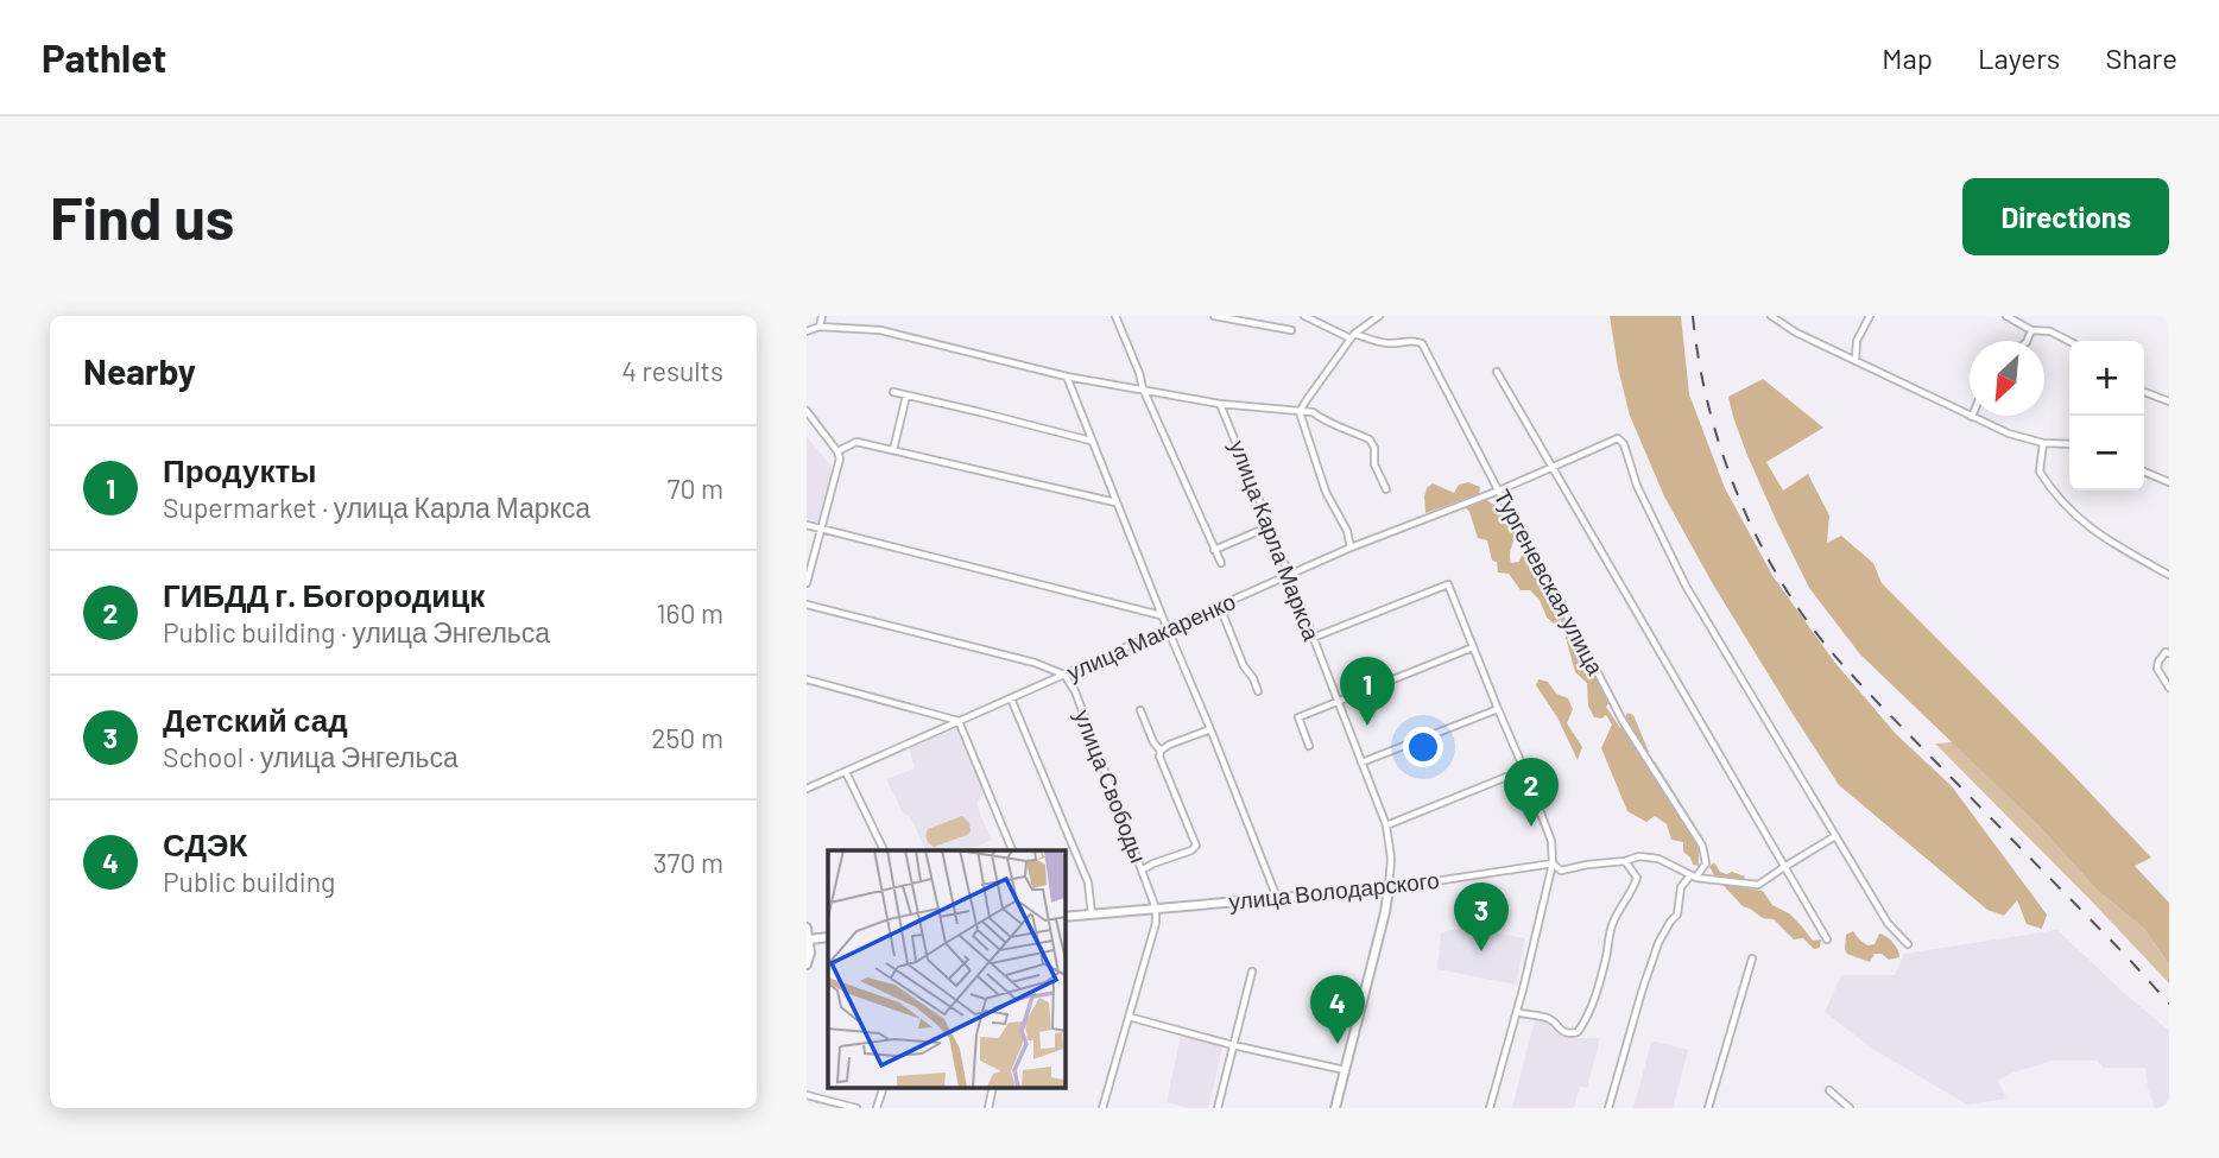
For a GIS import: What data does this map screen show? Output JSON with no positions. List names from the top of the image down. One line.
{"streets":{"main road":["улица Карла Маркса","улица Володарского"],"street":["Тургеневская улица","улица Макаренко","улица Свободы"]},"crossings":[["улица Карла Маркса","улица Макаренко"],["улица Карла Маркса","улица Володарского"],["Тургеневская улица","улица Макаренко"],["Тургеневская улица","улица Володарского"],["улица Макаренко","улица Свободы"],["улица Макаренко","улица Володарского"],["улица Свободы","улица Володарского"]],"north":"bottom left","page":{"header":"Pathlet","nav":["Map","Layers","Share"],"buttons":"Directions","title":"Find us","heading":["Nearby","4 results"],"map_buttons":["+","−"],"list":[{"mark":"1","name":"Продукты","note":"Supermarket · улица Карла Маркса","value":"70 m"},{"mark":"2","name":"ГИБДД г. Богородицк","note":"Public building · улица Энгельса","value":"160 m"},{"mark":"3","name":"Детский сад","note":"School · улица Энгельса","value":"250 m"},{"mark":"4","name":"СДЭК","note":"Public building","value":"370 m"}],"pins":["1","2","3","4"]}}
